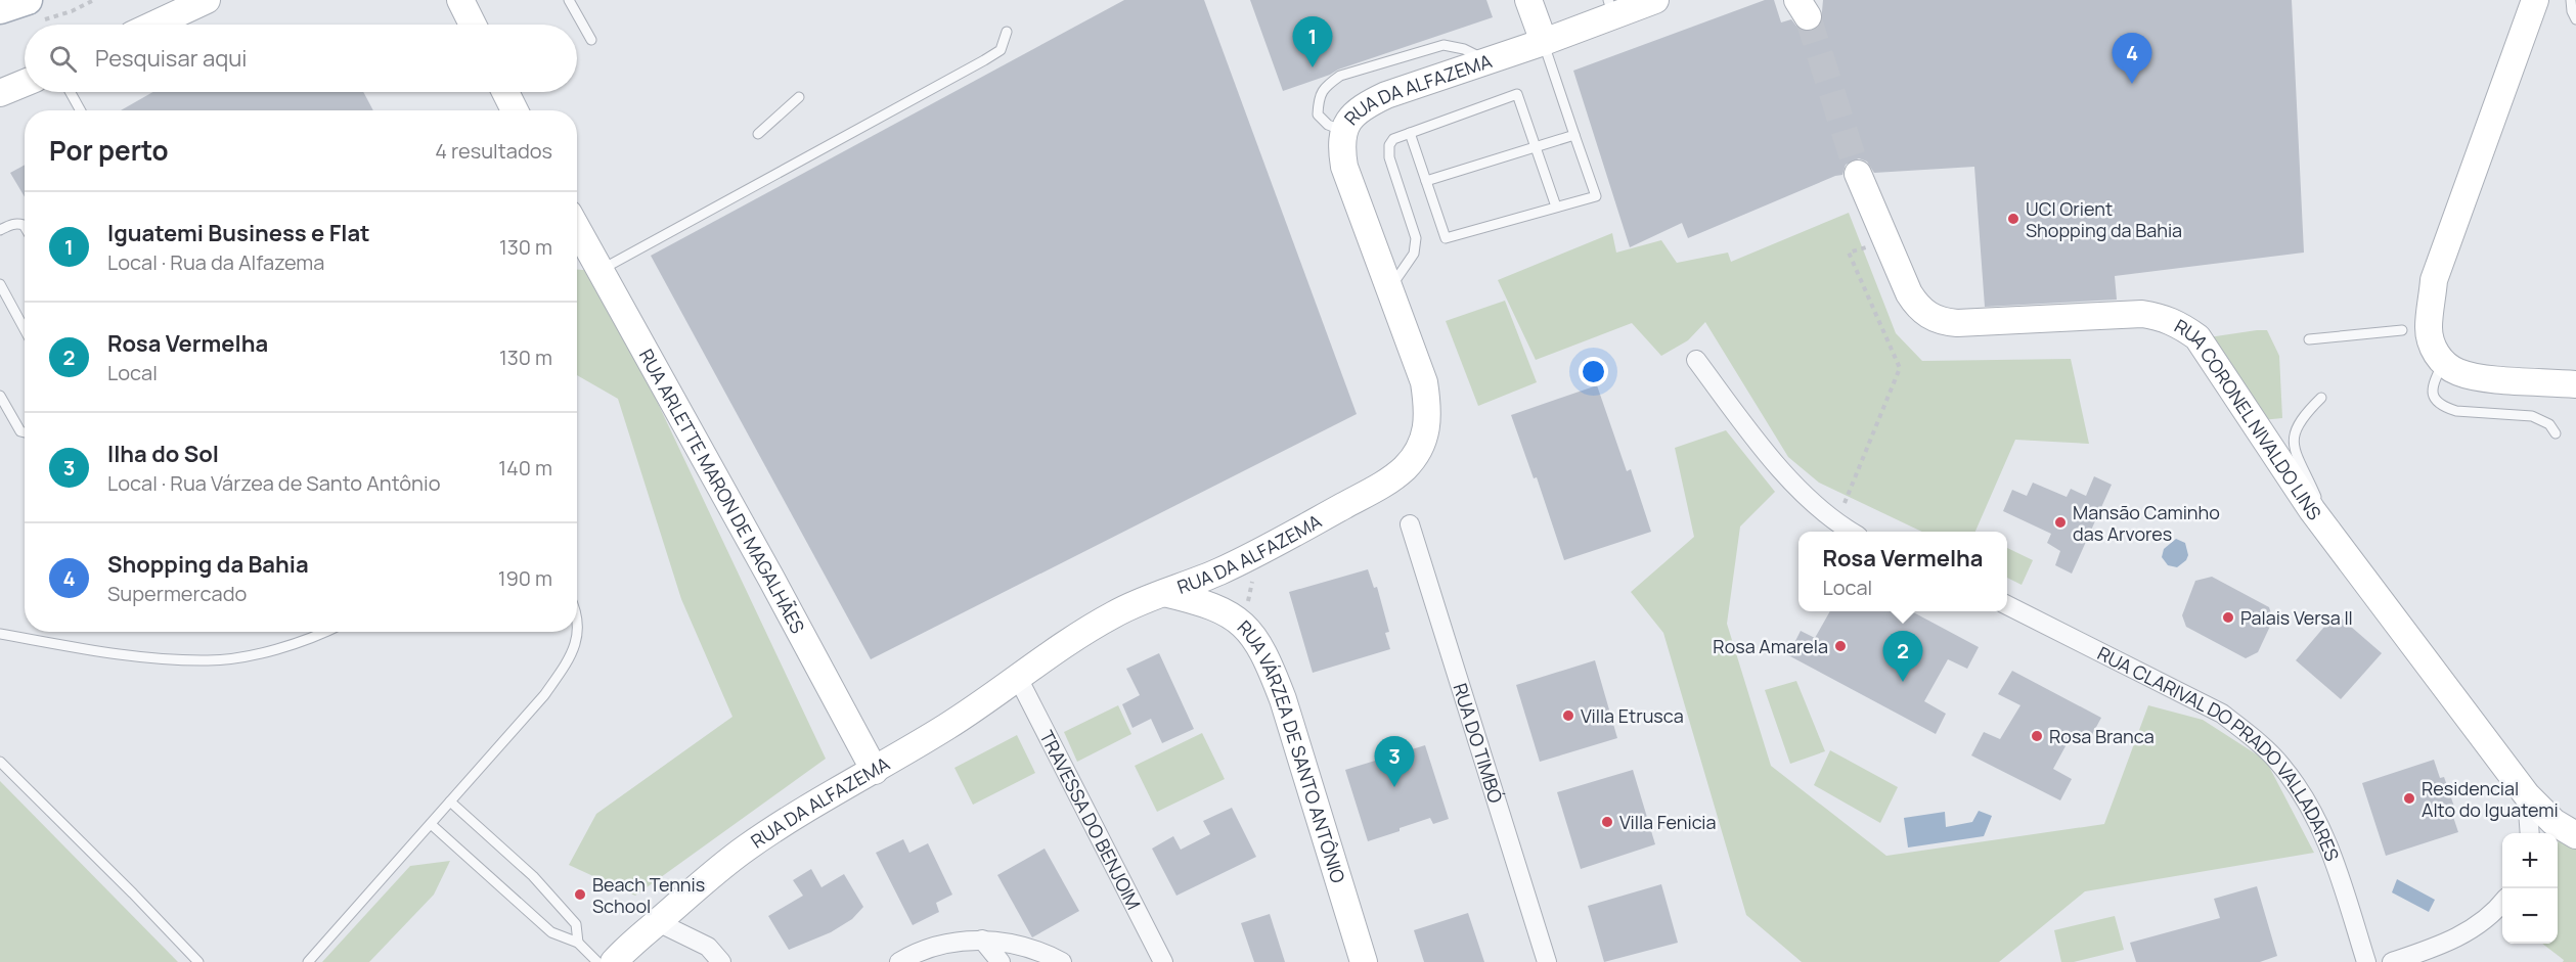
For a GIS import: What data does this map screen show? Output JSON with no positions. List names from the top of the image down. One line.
{"streets":{"street":["RUA DA ALFAZEMA","RUA CORONEL NIVALDO LINS","RUA ARLETTE MARON DE MAGALHÃES","RUA DO TIMBÓ","RUA VÁRZEA DE SANTO ANTÔNIO","RUA CLARIVAL DO PRADO VALLADARES","TRAVESSA DO BENJOIM"]},"crossings":[["RUA DA ALFAZEMA","RUA ARLETTE MARON DE MAGALHÃES"],["RUA DA ALFAZEMA","RUA VÁRZEA DE SANTO ANTÔNIO"],["RUA DA ALFAZEMA","TRAVESSA DO BENJOIM"]],"places":["UCI Orient Shopping da Bahia","Mansão Caminho das Arvores","Palais Versa II","Rosa Amarela","Villa Etrusca","Rosa Branca","Residencial Alto do Iguatemi","Villa Fenicia","Beach Tennis School"],"page":{"pins":["1","4","2","3"],"search":"Pesquisar aqui","heading":["Por perto","4 resultados"],"list":[{"mark":"1","name":"Iguatemi Business e Flat","note":"Local · Rua da Alfazema","value":"130 m"},{"mark":"2","name":"Rosa Vermelha","note":"Local","value":"130 m"},{"mark":"3","name":"Ilha do Sol","note":"Local · Rua Várzea de Santo Antônio","value":"140 m"},{"mark":"4","name":"Shopping da Bahia","note":"Supermercado","value":"190 m"}],"popup":["Rosa Vermelha","Local"],"map_buttons":["+","−"]}}
